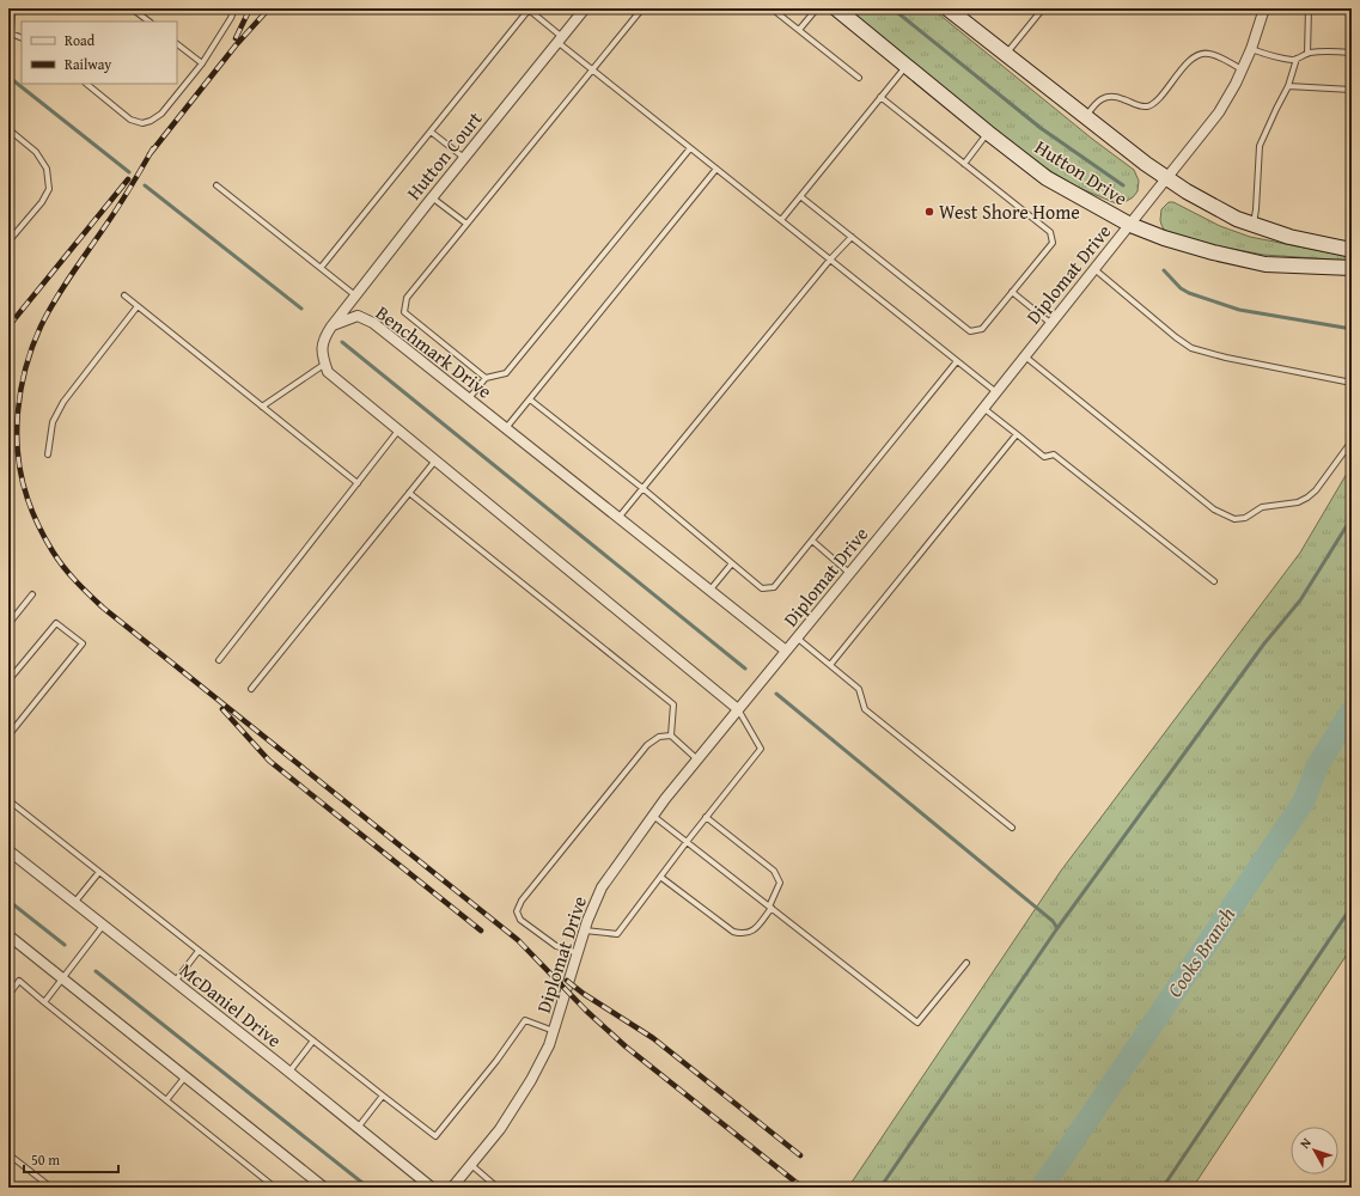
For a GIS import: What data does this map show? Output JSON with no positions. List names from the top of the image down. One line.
{"streets":{"street":["Hutton Court","Hutton Drive","Diplomat Drive","Benchmark Drive","McDaniel Drive"]},"crossings":[["Hutton Court","Benchmark Drive"],["Hutton Drive","Diplomat Drive"],["Diplomat Drive","Benchmark Drive"]],"water":["Cooks Branch"],"places":["West Shore Home"],"legend":["Road","Railway"],"scale_bar":"50 m","north":"top left"}
